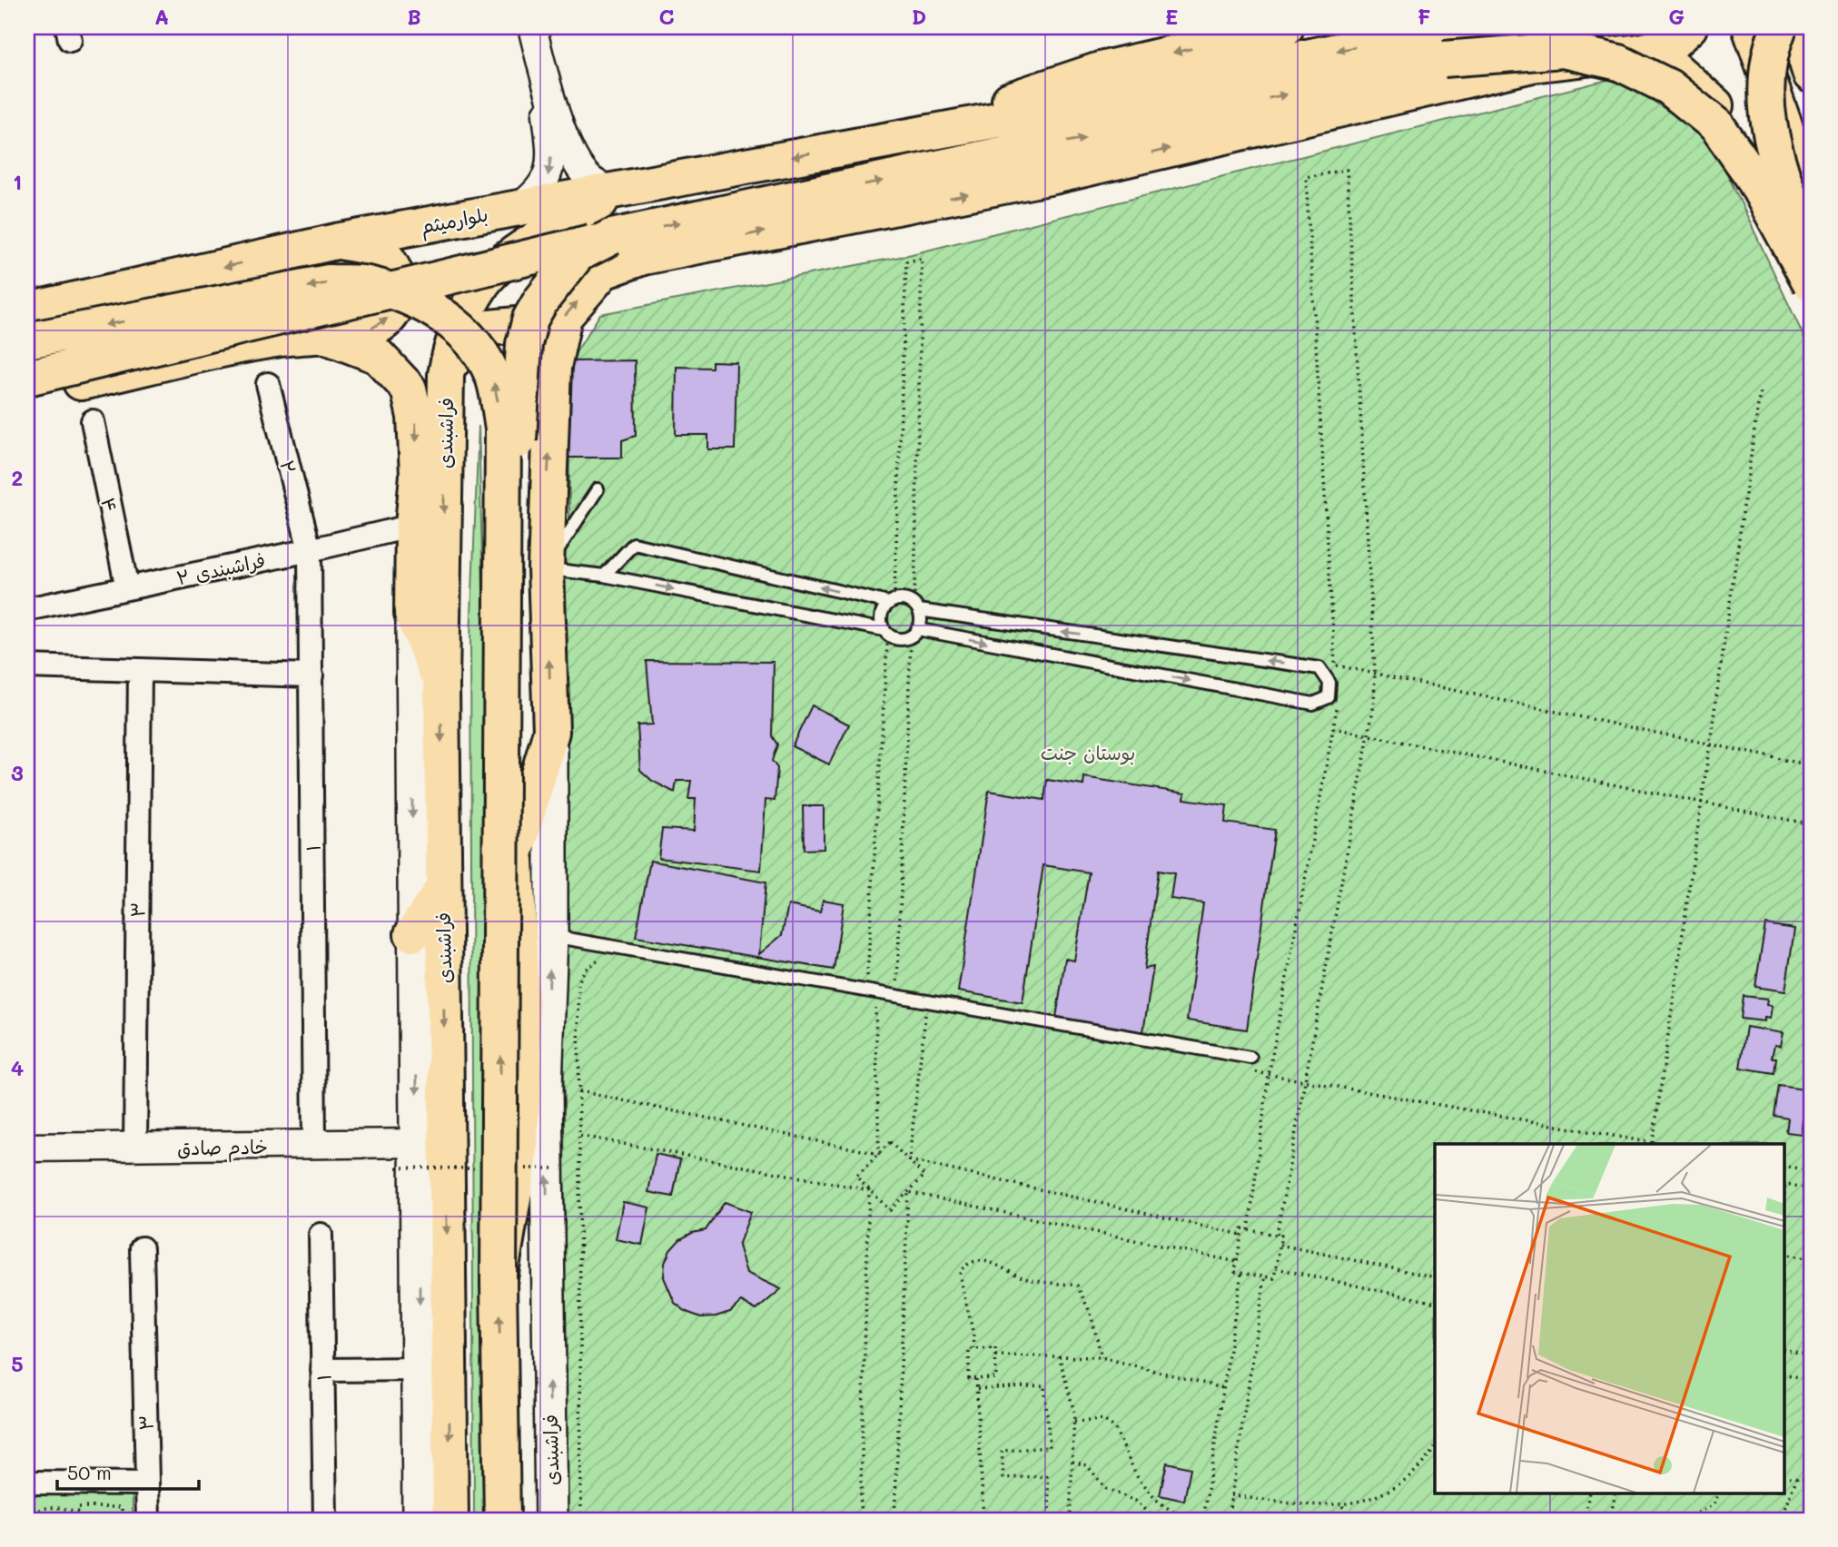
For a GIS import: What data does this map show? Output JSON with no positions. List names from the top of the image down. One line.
{"streets":{"main road":["بلوارمیثم","فراشبندی"],"street":["۲","۴","۲ فراشبندی","۱","۳","خادم صادق"]},"crossings":[["بلوارمیثم","فراشبندی"],["فراشبندی","خادم صادق"],["۲","۲ فراشبندی"],["۲","۱"],["۴","۲ فراشبندی"],["۲ فراشبندی","۱"],["۱","خادم صادق"],["۳","خادم صادق"]],"parks":["بوستان جنت"],"scale_bar":"50 m","grid":{"columns":["A","B","C","D","E","F","G"],"rows":["1","2","3","4","5"]}}
